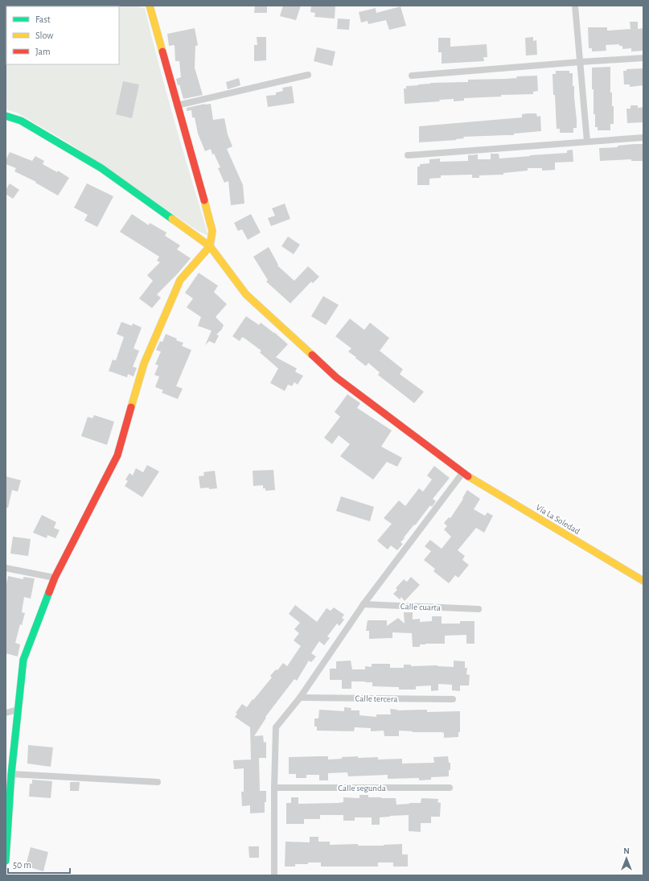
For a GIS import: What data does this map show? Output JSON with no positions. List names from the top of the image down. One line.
{"streets":{"street":["Vía La Soledad","Calle cuarta","Calle tercera","Calle segunda"]},"legend":["Fast","Slow","Jam"],"scale_bar":"50 m","north":"top"}
